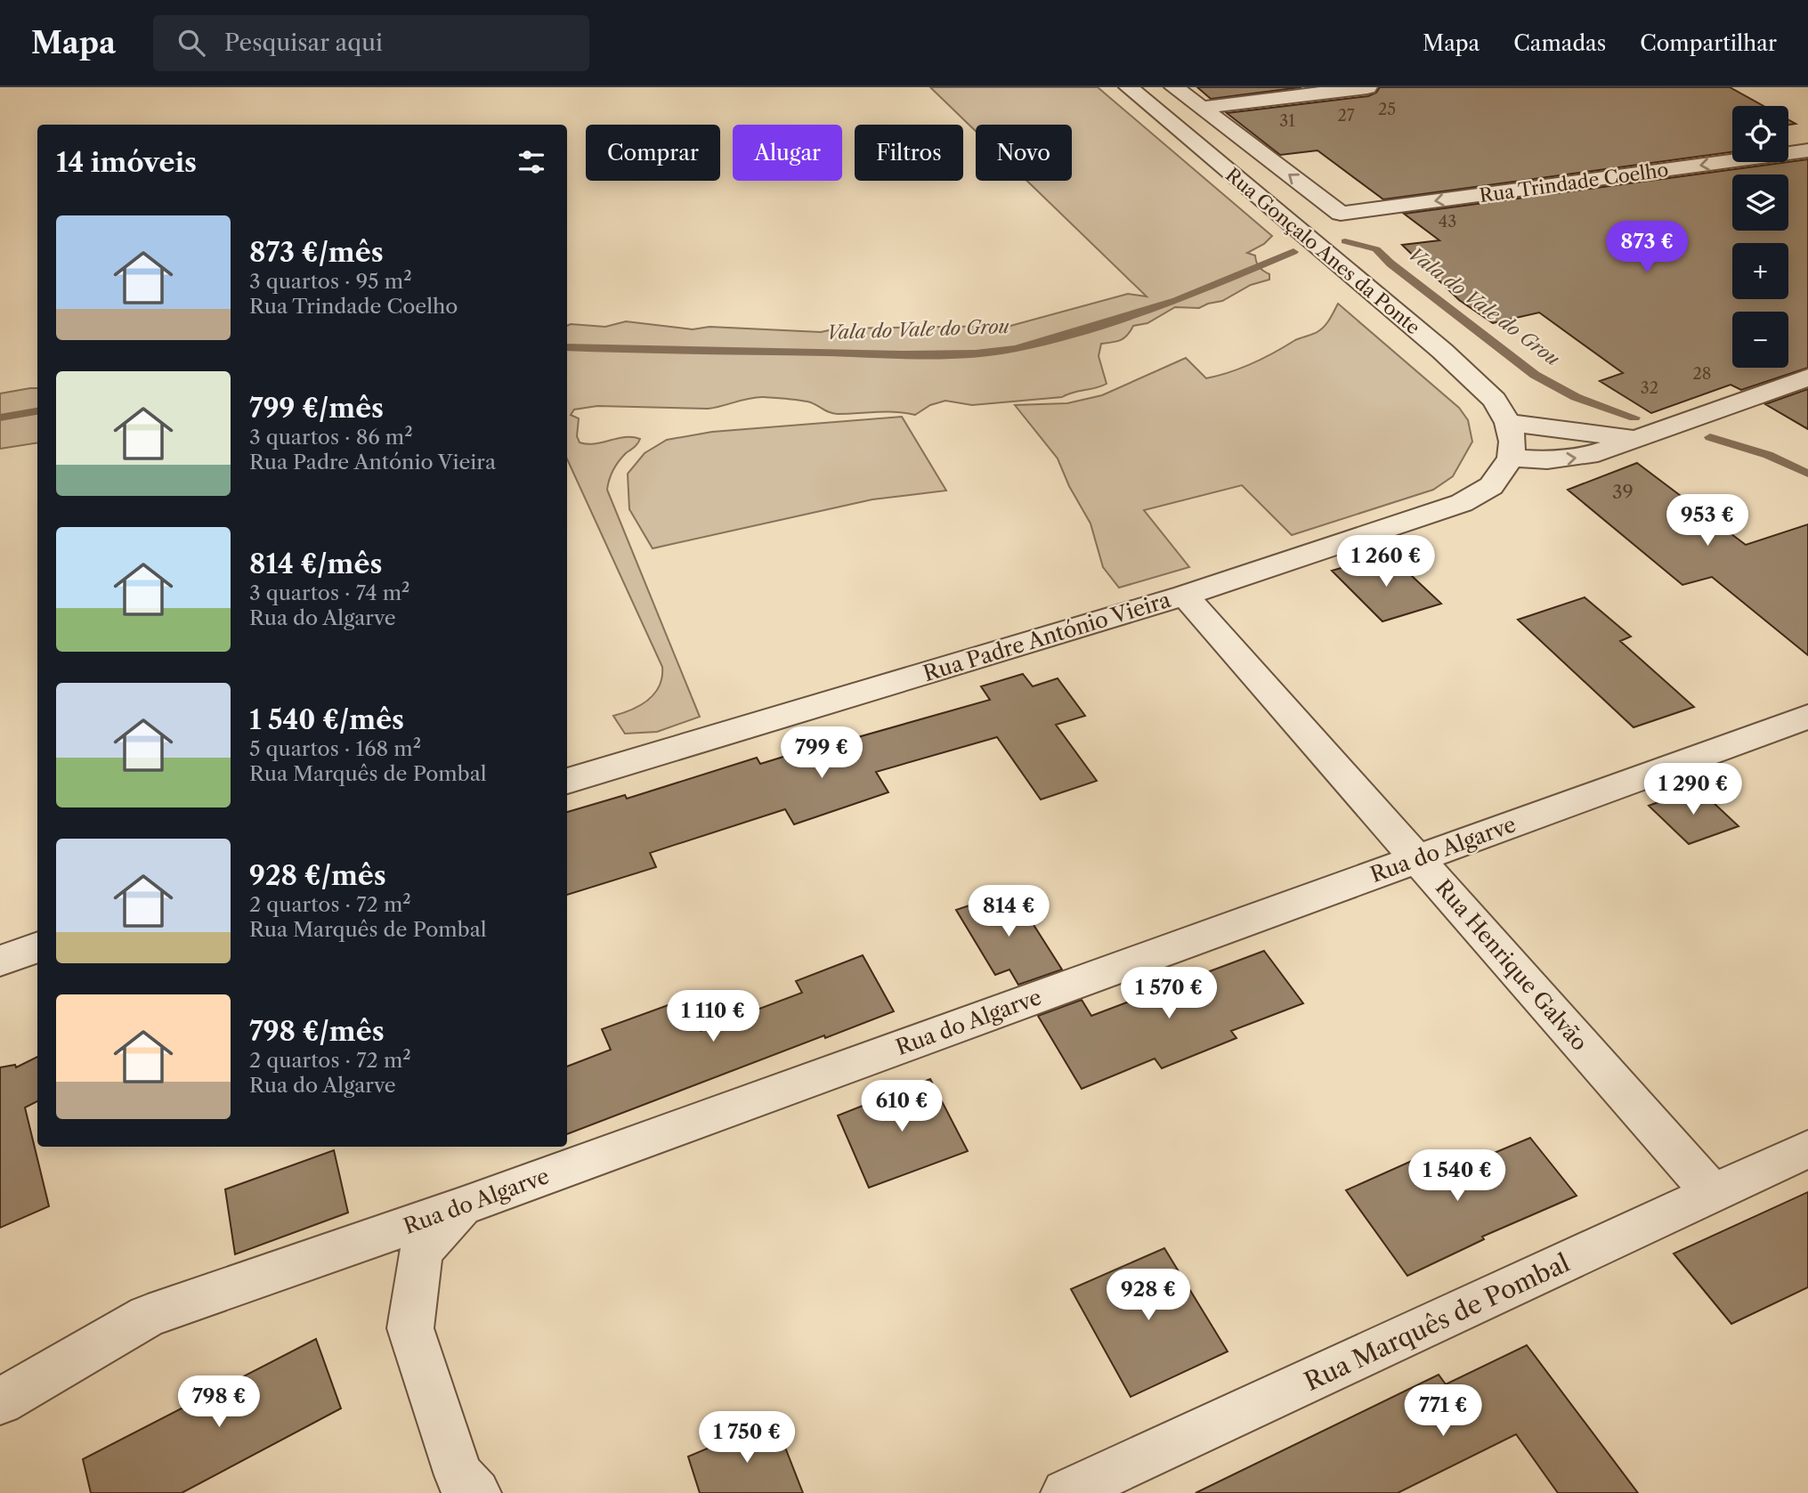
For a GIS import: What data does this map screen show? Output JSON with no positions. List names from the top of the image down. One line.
{"streets":{"street":["Rua Trindade Coelho","Rua Gonçalo Anes da Ponte","Rua Padre António Vieira","Rua do Algarve","Rua Henrique Galvão","Rua Marquês de Pombal"]},"crossings":[["Rua Padre António Vieira","Rua Henrique Galvão"],["Rua do Algarve","Rua Henrique Galvão"],["Rua Henrique Galvão","Rua Marquês de Pombal"]],"water":["Vala do Vale do Grou"],"house_numbers":["25","27","31","43","28","32","39"],"page":{"header":"Mapa","search":"Pesquisar aqui","nav":["Mapa","Camadas","Compartilhar"],"map_buttons":["+","−"],"chip":["Comprar","Alugar","Filtros","Novo"],"heading":"14 imóveis","list":[{"name":"873 €/mês","note":"3 quartos · 95 m² · Rua Trindade Coelho"},{"name":"799 €/mês","note":"3 quartos · 86 m² · Rua Padre António Vieira"},{"name":"814 €/mês","note":"3 quartos · 74 m² · Rua do Algarve"},{"name":"1 540 €/mês","note":"5 quartos · 168 m² · Rua Marquês de Pombal"},{"name":"928 €/mês","note":"2 quartos · 72 m² · Rua Marquês de Pombal"},{"name":"798 €/mês","note":"2 quartos · 72 m² · Rua do Algarve"}],"price":["873 €","953 €","1 260 €","799 €","1 290 €","814 €","1 570 €","1 110 €","610 €","1 540 €","928 €","798 €","771 €","1 750 €"]}}
